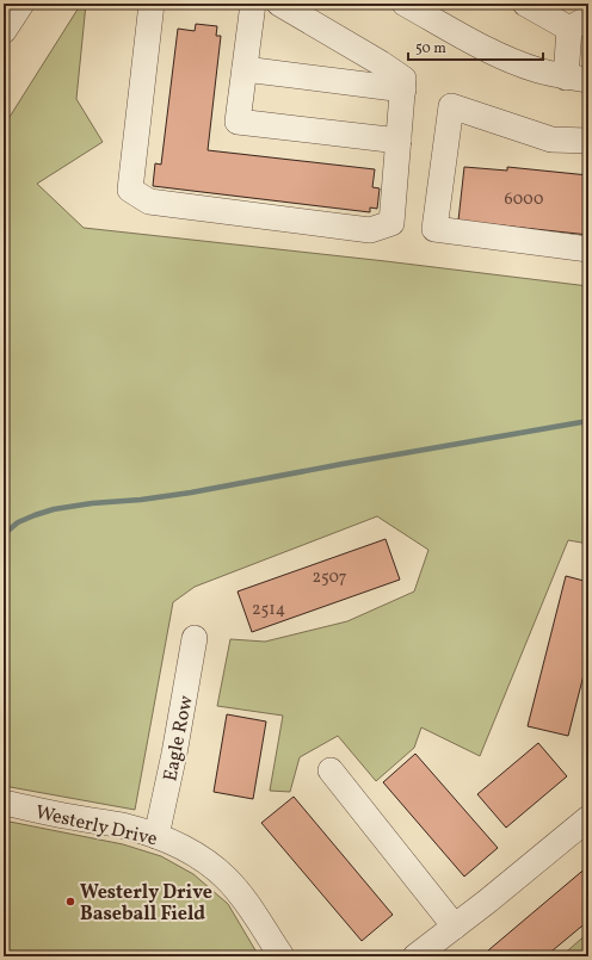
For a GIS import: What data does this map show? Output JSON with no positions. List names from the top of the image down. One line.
{"streets":{"street":["Eagle Row","Westerly Drive"]},"crossings":[["Eagle Row","Westerly Drive"]],"places":["Westerly Drive Baseball Field"],"house_numbers":["6000","2507","2514"],"scale_bar":"50 m"}
